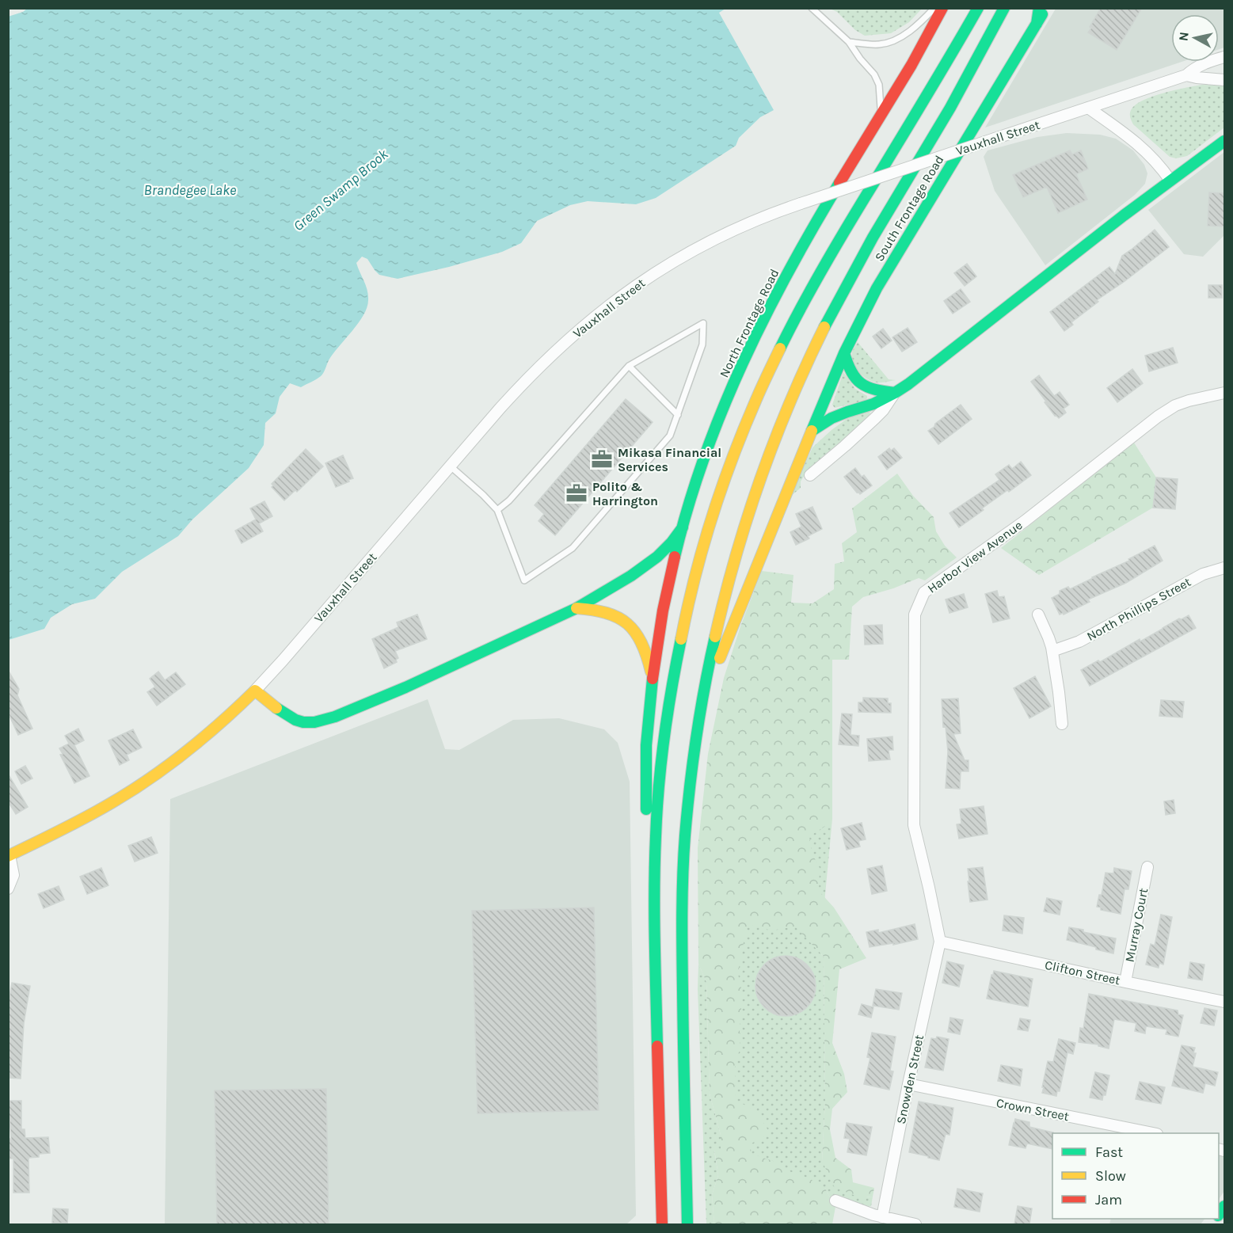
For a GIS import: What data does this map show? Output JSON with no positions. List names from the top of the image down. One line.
{"streets":{"main road":["Vauxhall Street","South Frontage Road","North Frontage Road"],"street":["Harbor View Avenue","North Phillips Street","Murray Court","Clifton Street","Snowden Street","Crown Street"]},"crossings":[["Harbor View Avenue","Clifton Street"],["Harbor View Avenue","Snowden Street"],["Murray Court","Clifton Street"],["Clifton Street","Snowden Street"],["Snowden Street","Crown Street"]],"water":["Brandegee Lake","Green Swamp Brook"],"places":{"office":["Mikasa Financial Services","Polito & Harrington"]},"legend":["Fast","Slow","Jam"],"north":"left"}
